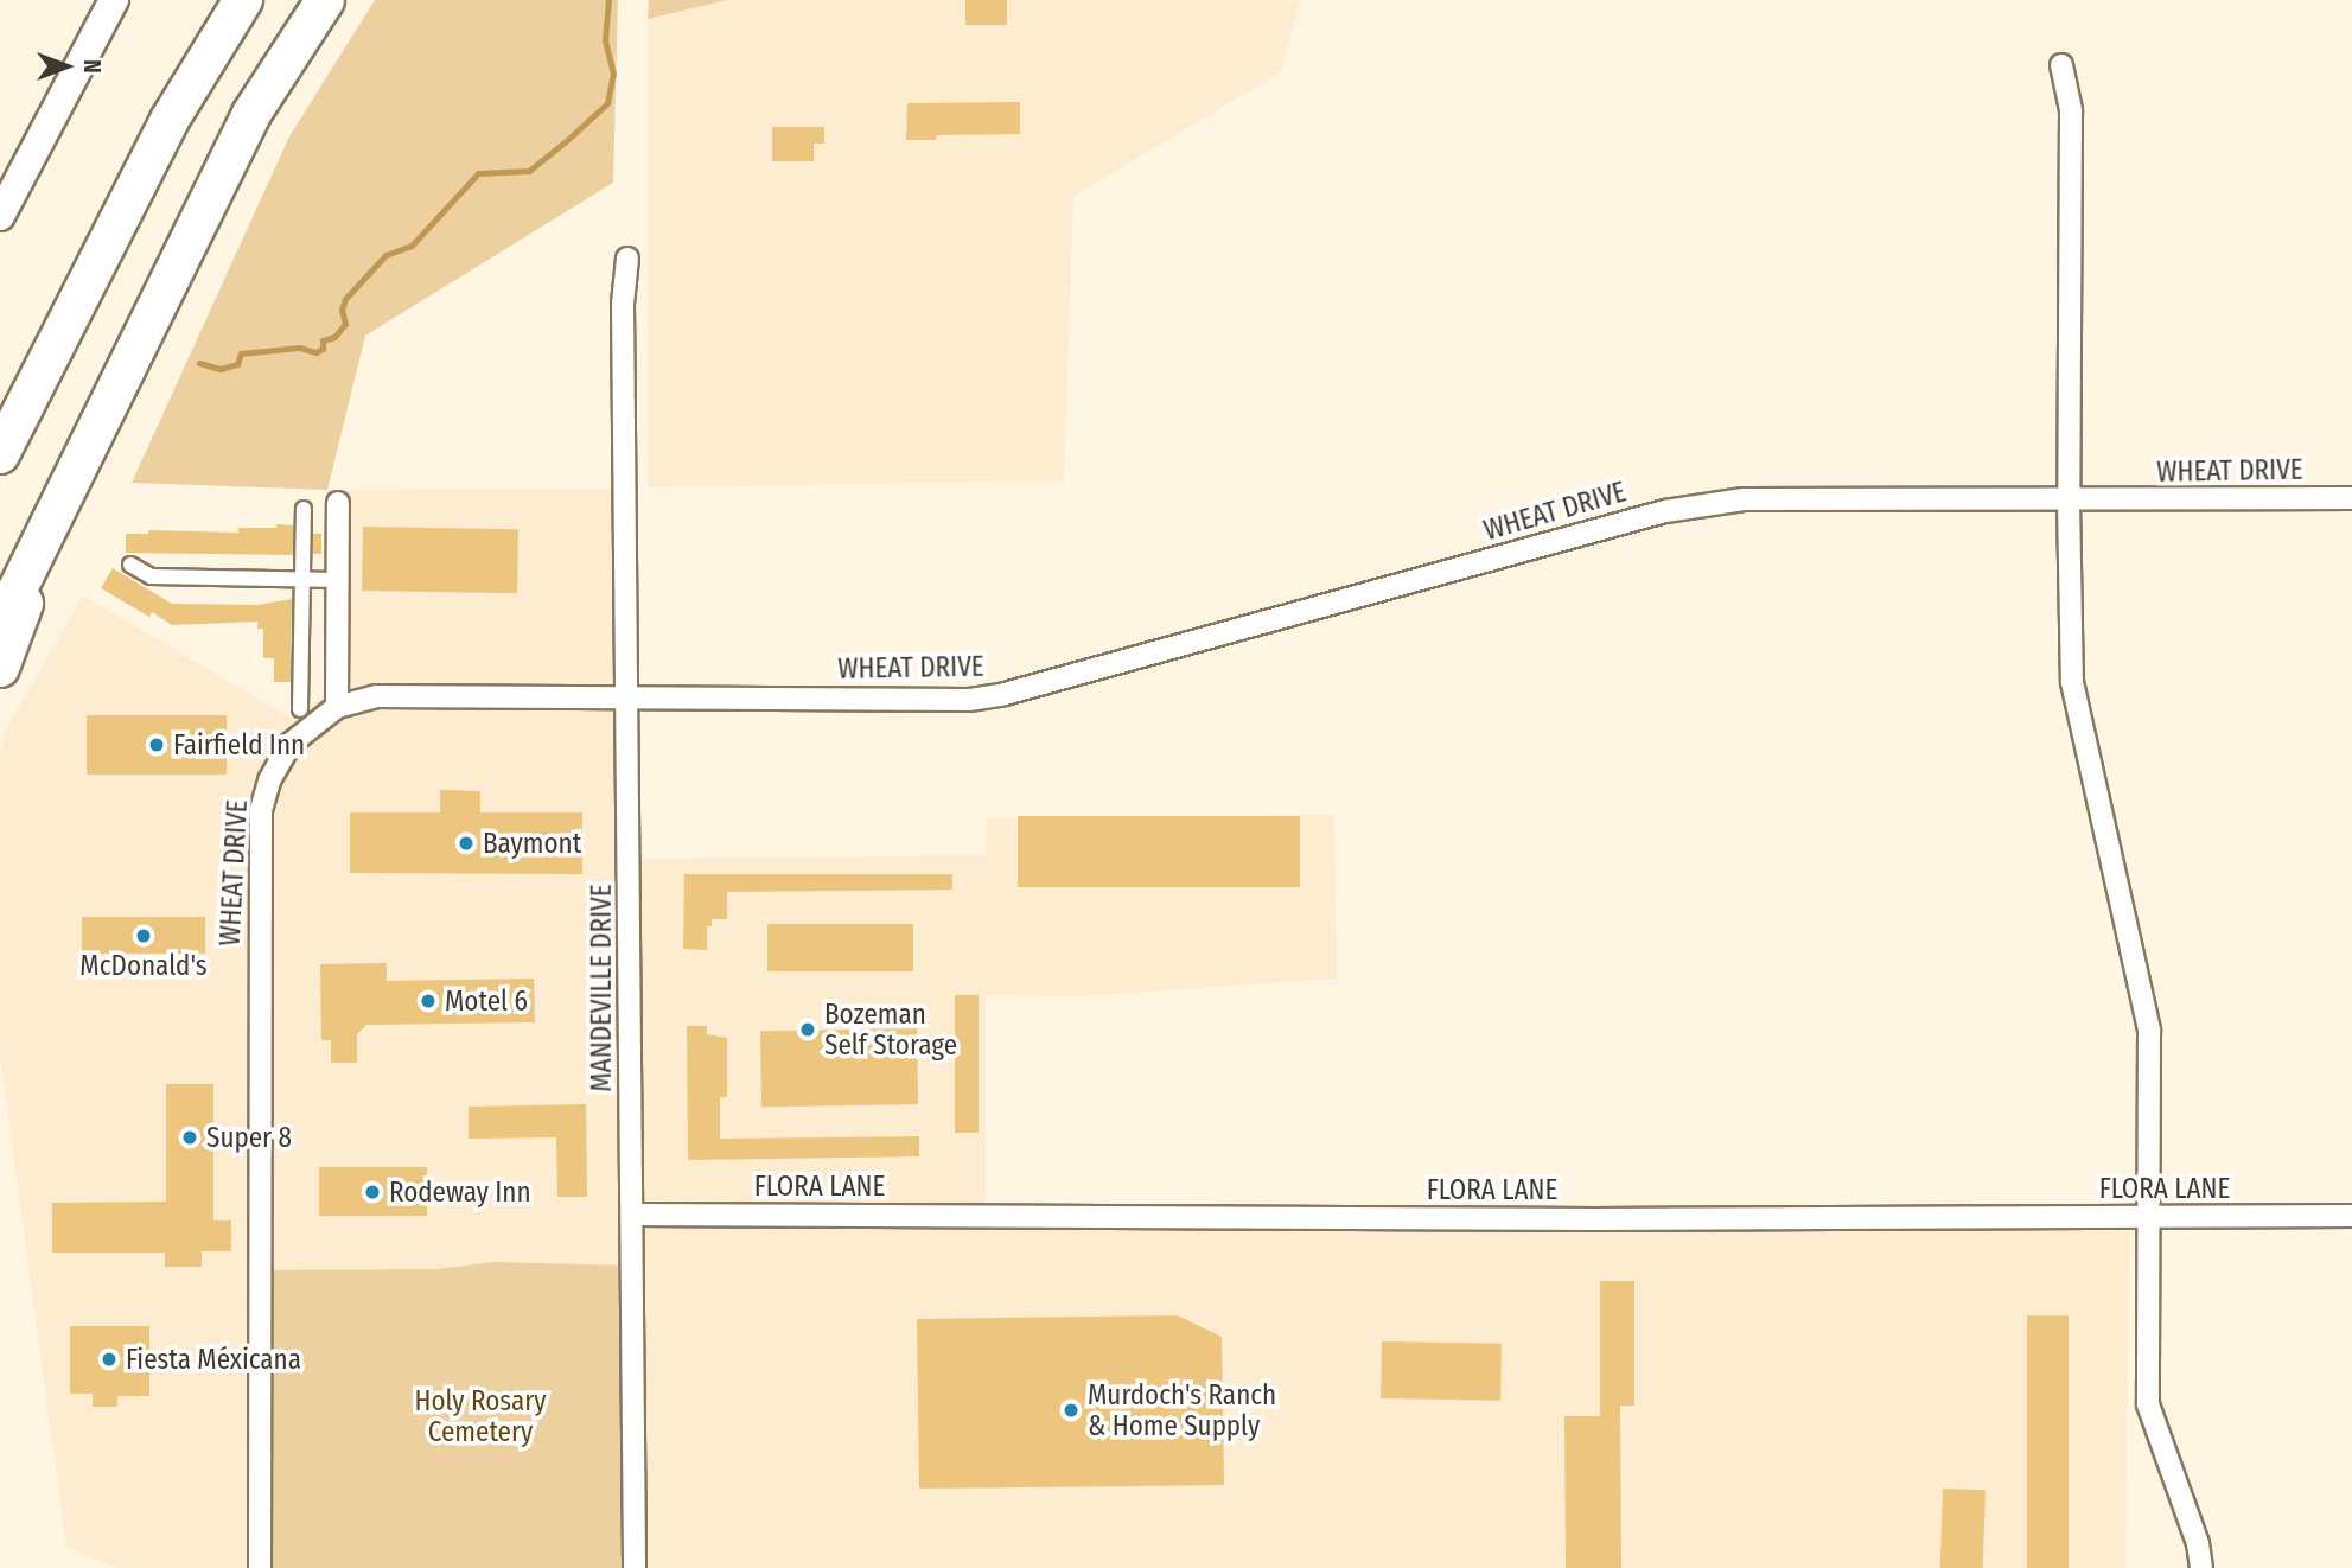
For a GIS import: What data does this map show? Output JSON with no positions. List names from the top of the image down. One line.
{"streets":{"street":["WHEAT DRIVE","MANDEVILLE DRIVE","FLORA LANE"]},"crossings":[["WHEAT DRIVE","MANDEVILLE DRIVE"],["MANDEVILLE DRIVE","FLORA LANE"]],"parks":["Holy Rosary Cemetery"],"places":["Fairfield Inn","Baymont","McDonald's","Motel 6","Bozeman Self Storage","Super 8","Rodeway Inn","Fiesta Méxicana","Murdoch's Ranch & Home Supply"],"north":"right"}
